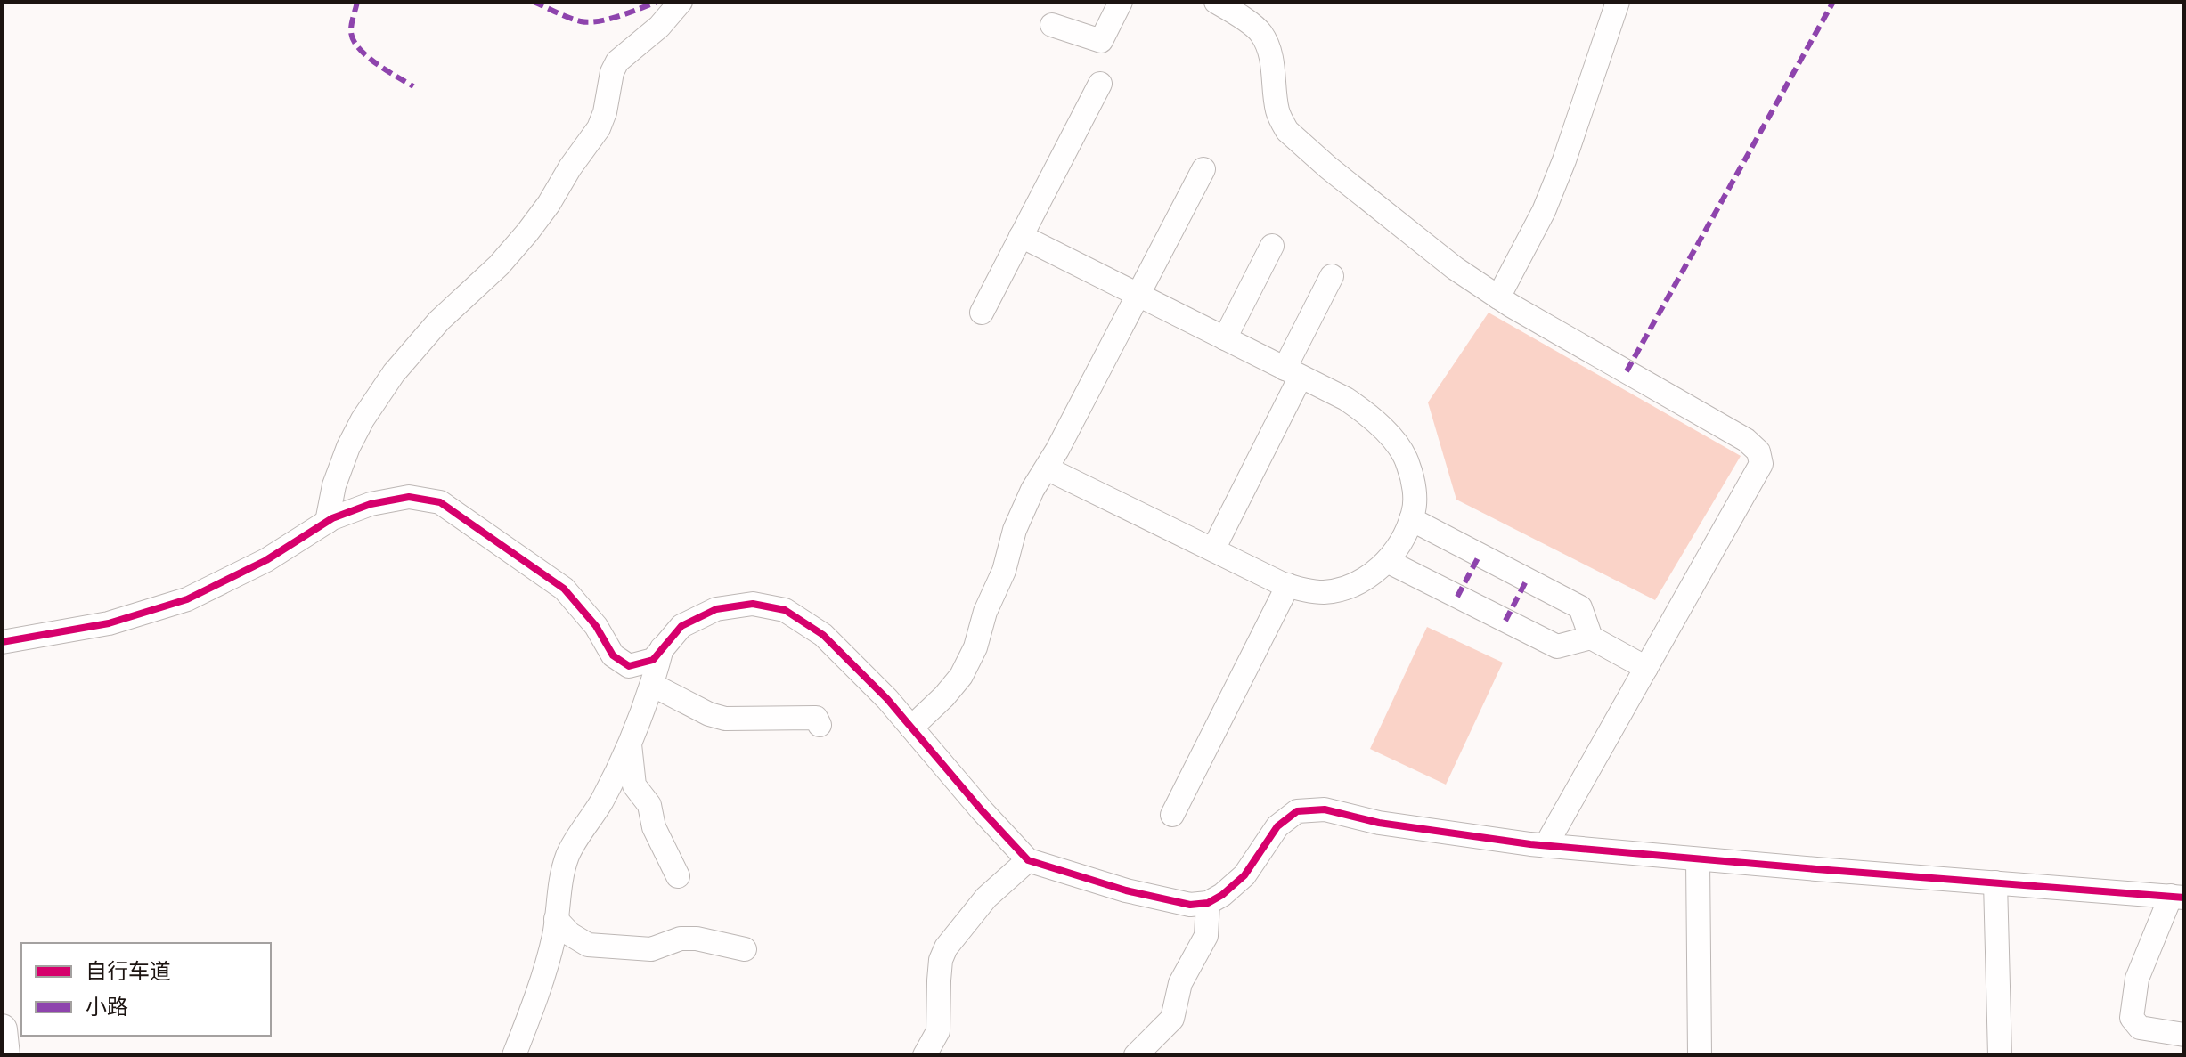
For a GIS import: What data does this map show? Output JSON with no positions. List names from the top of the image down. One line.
{"legend":["自行车道","小路"]}
